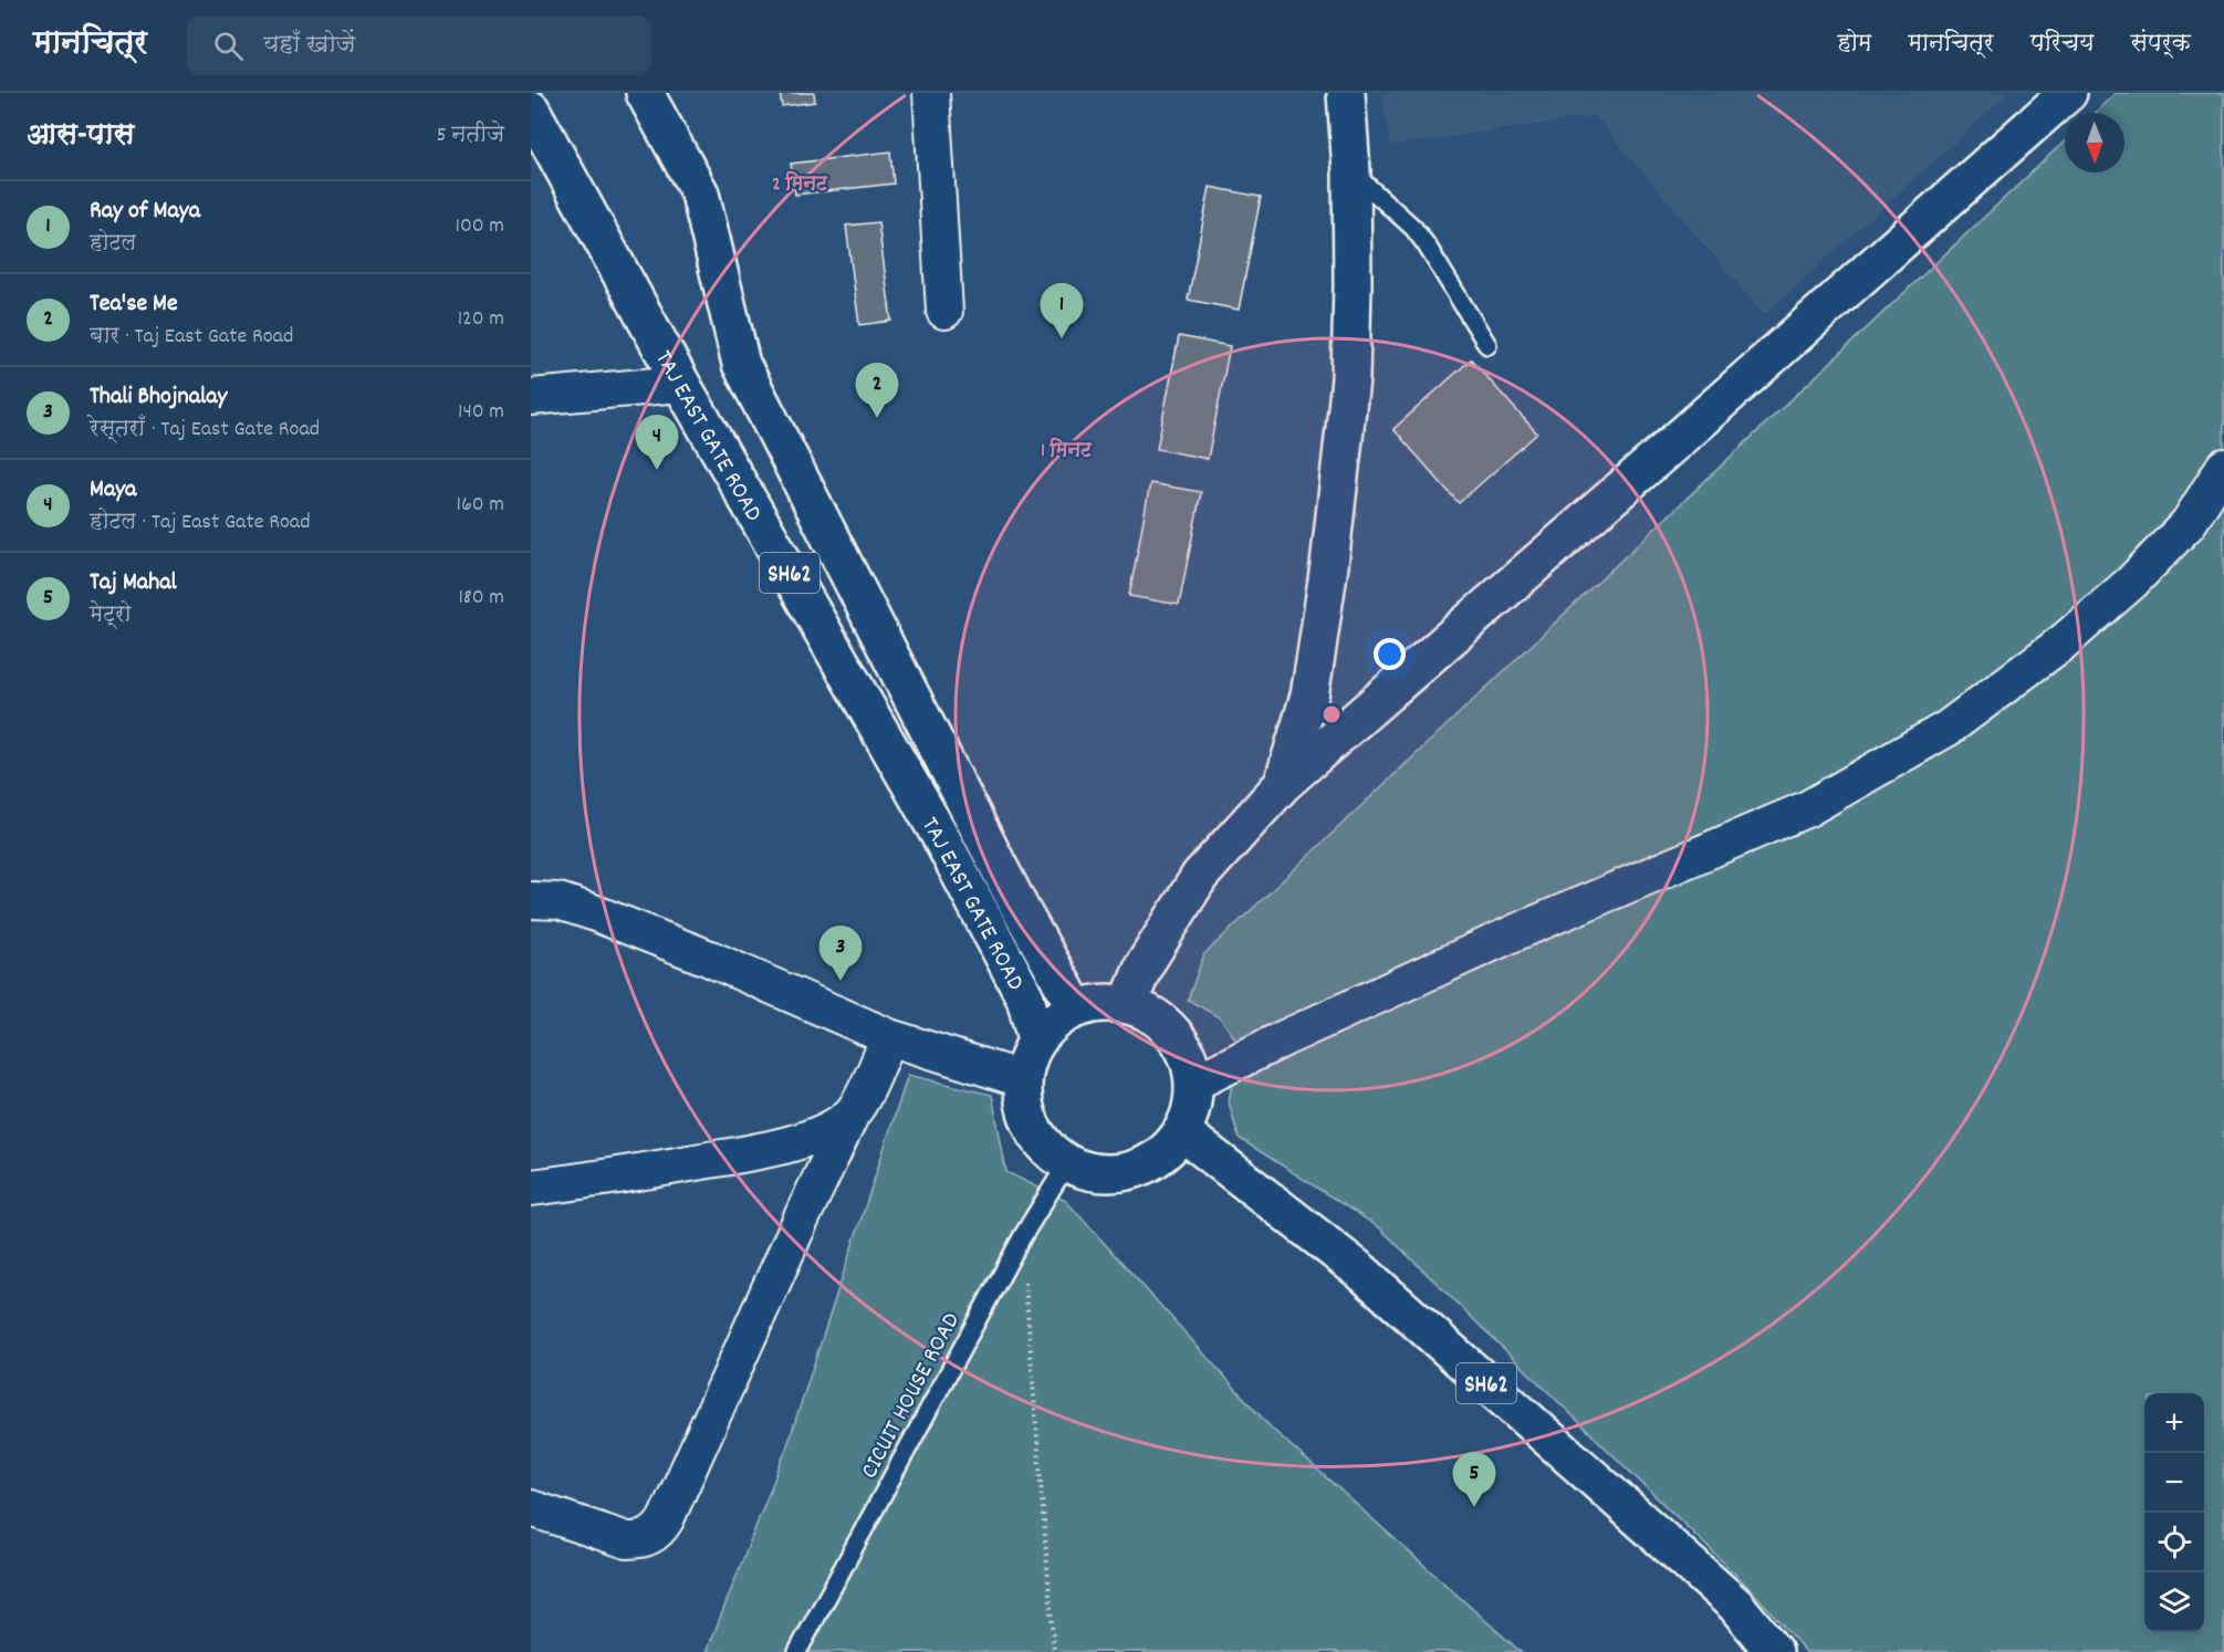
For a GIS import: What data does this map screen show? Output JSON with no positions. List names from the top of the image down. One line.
{"streets":{"main road":["TAJ EAST GATE ROAD","SH62"],"lane":["CICUIT HOUSE ROAD"]},"crossings":[["TAJ EAST GATE ROAD","SH62"],["TAJ EAST GATE ROAD","CICUIT HOUSE ROAD"],["SH62","CICUIT HOUSE ROAD"]],"north":"bottom","page":{"header":"मानचित्र","search":"यहाँ खोजें","nav":["होम","मानचित्र","परिचय","संपर्क"],"heading":["आस-पास","5 नतीजे"],"list":[{"mark":"1","name":"Ray of Maya","note":"होटल","value":"100 m"},{"mark":"2","name":"Tea'se Me","note":"बार · Taj East Gate Road","value":"120 m"},{"mark":"3","name":"Thali Bhojnalay","note":"रेस्तराँ · Taj East Gate Road","value":"140 m"},{"mark":"4","name":"Maya","note":"होटल · Taj East Gate Road","value":"160 m"},{"mark":"5","name":"Taj Mahal","note":"मेट्रो","value":"180 m"}],"pins":["1","2","4","3","5"],"map_buttons":["+","−"]},"rings":["2 मिनट","1 मिनट"]}
